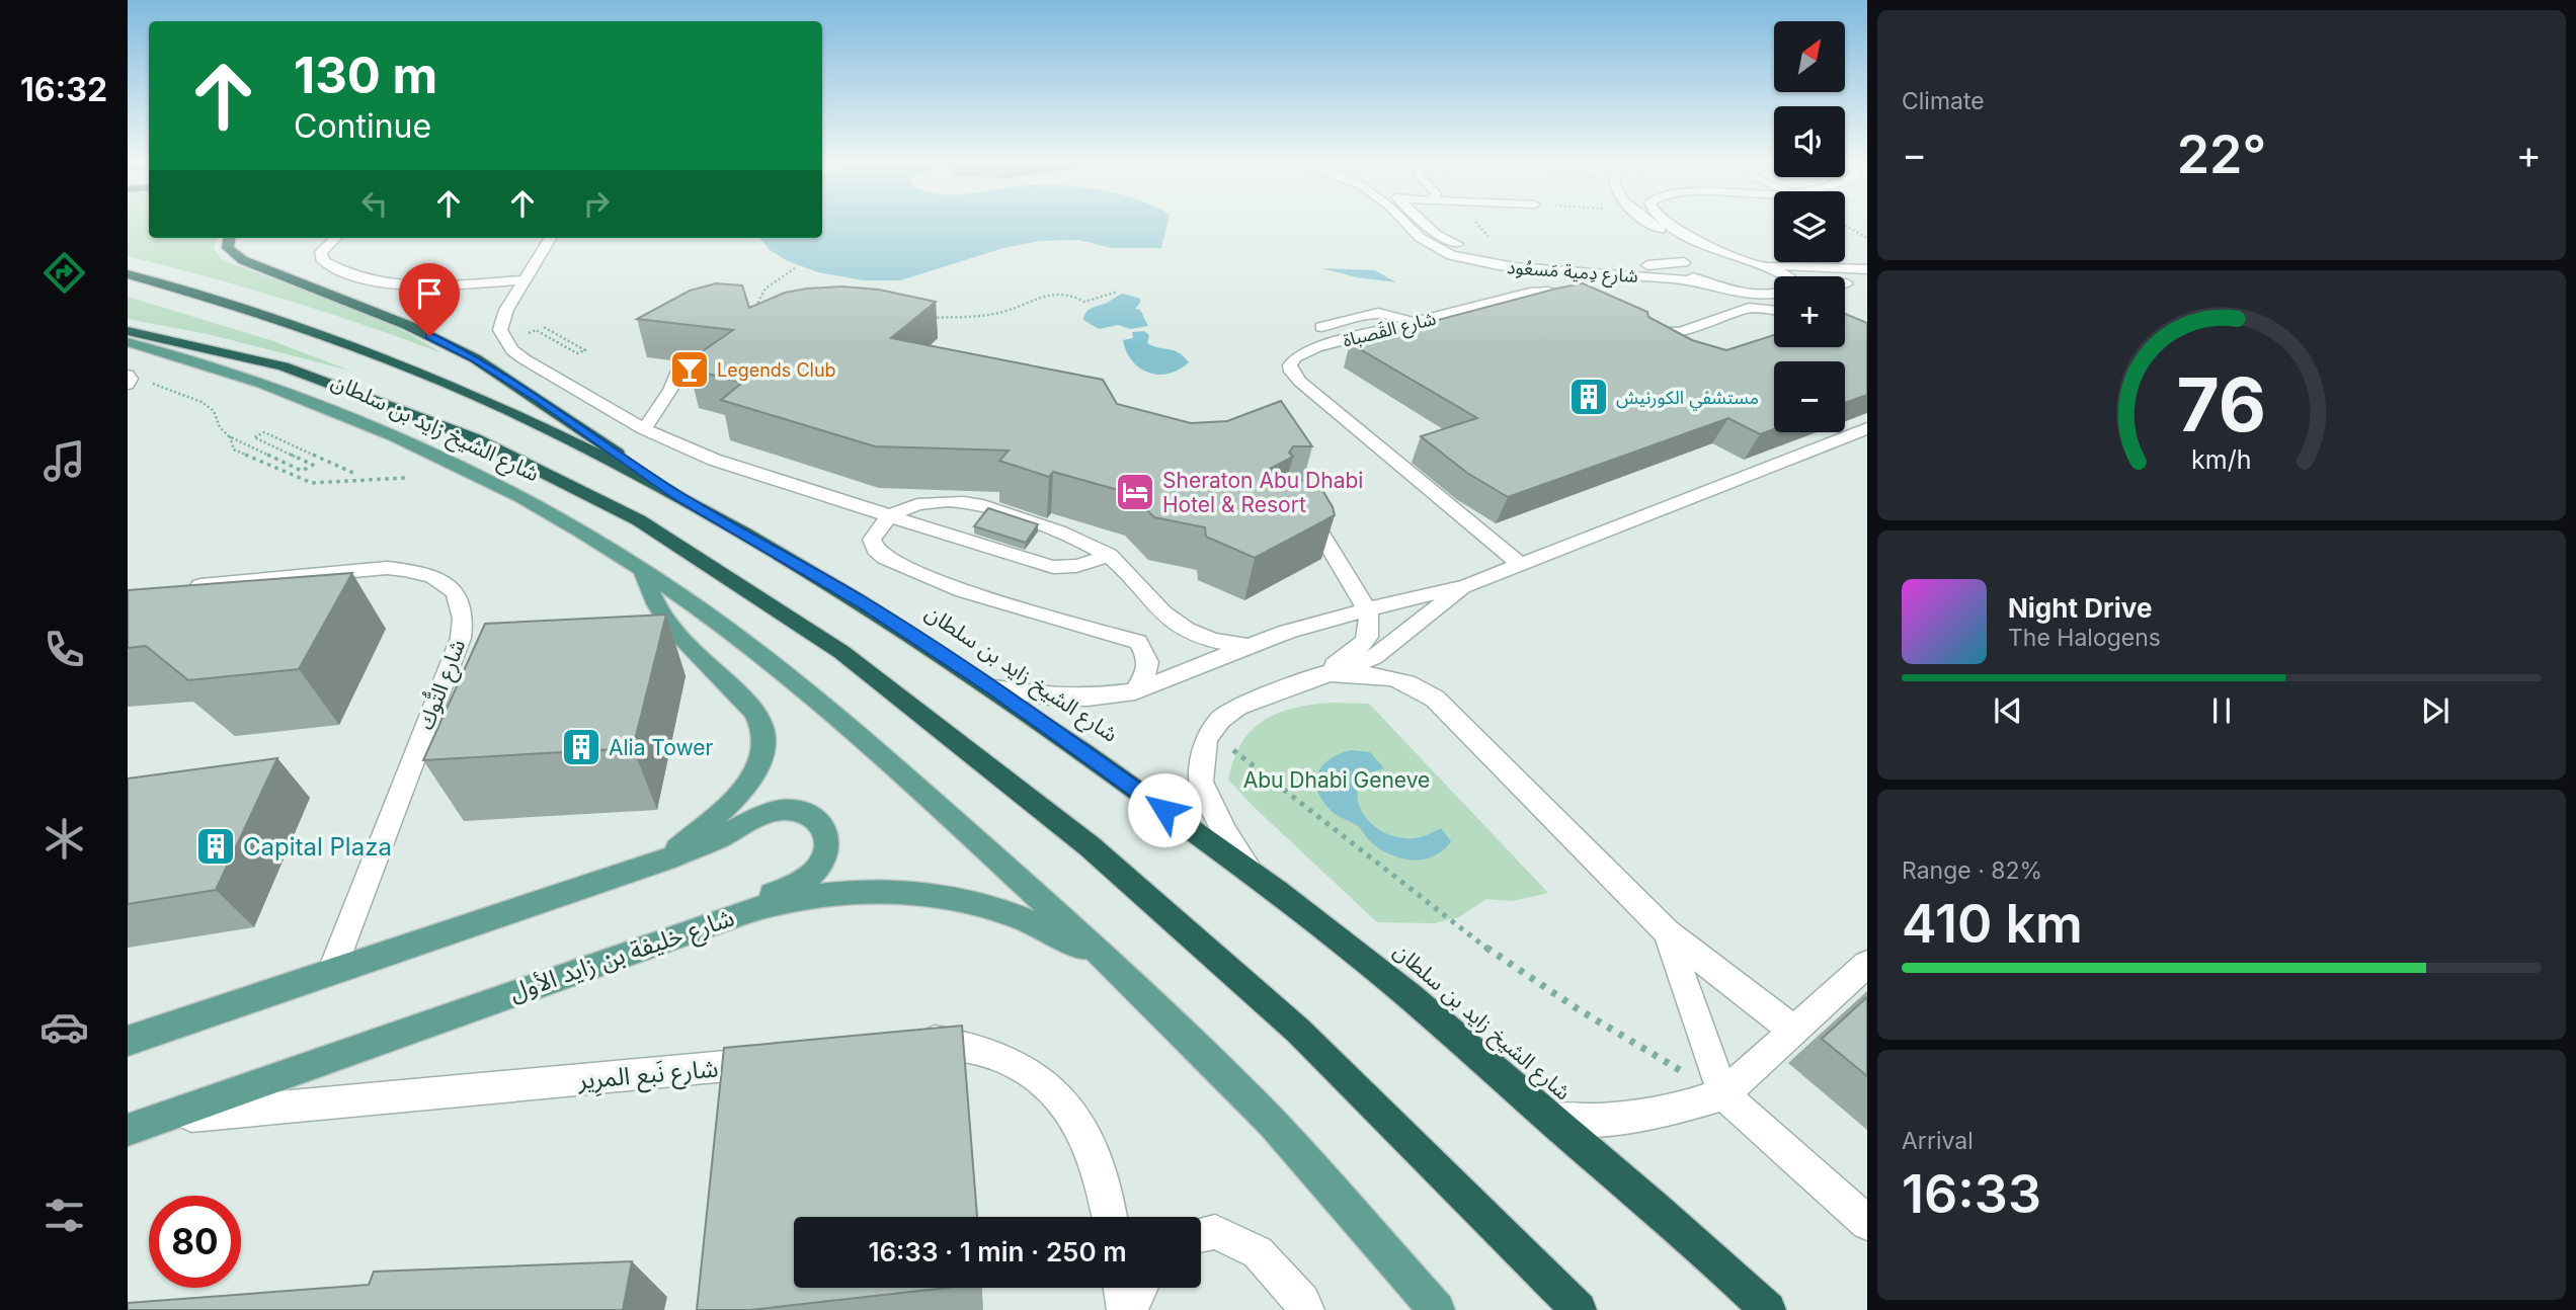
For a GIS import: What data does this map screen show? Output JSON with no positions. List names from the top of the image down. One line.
{"streets":{"highway":["شارع الشيخ زايد بن سلطان"],"main road":["شارع خليفة بن زايد الأول"],"street":["شارع دِمية مَسعُود","شارع القَصباة","شارع التُّوك","شارع نَبع المرِير"]},"crossings":[["شارع الشيخ زايد بن سلطان","شارع خليفة بن زايد الأول"],["شارع خليفة بن زايد الأول","شارع نَبع المرِير"]],"parks":["Abu Dhabi Geneve"],"places":{"bar":["Legends Club"],"building":["مستشفي الكورنيش","Alia Tower","Capital Plaza"],"hotel":["Sheraton Abu Dhabi Hotel & Resort"]},"north":"top right","page":{"tabs":"16:32","tile":["Climate",["Range · 82%","410 km"],["Arrival","16:33"]],"map_buttons":["+","−"],"turn":["130 m","Continue"],"heat":["−","22°","+"],"song":["Night Drive","The Halogens"],"limit":"80","trip":"16:33 · 1 min · 250 m","gauge":["76","km/h"]}}
